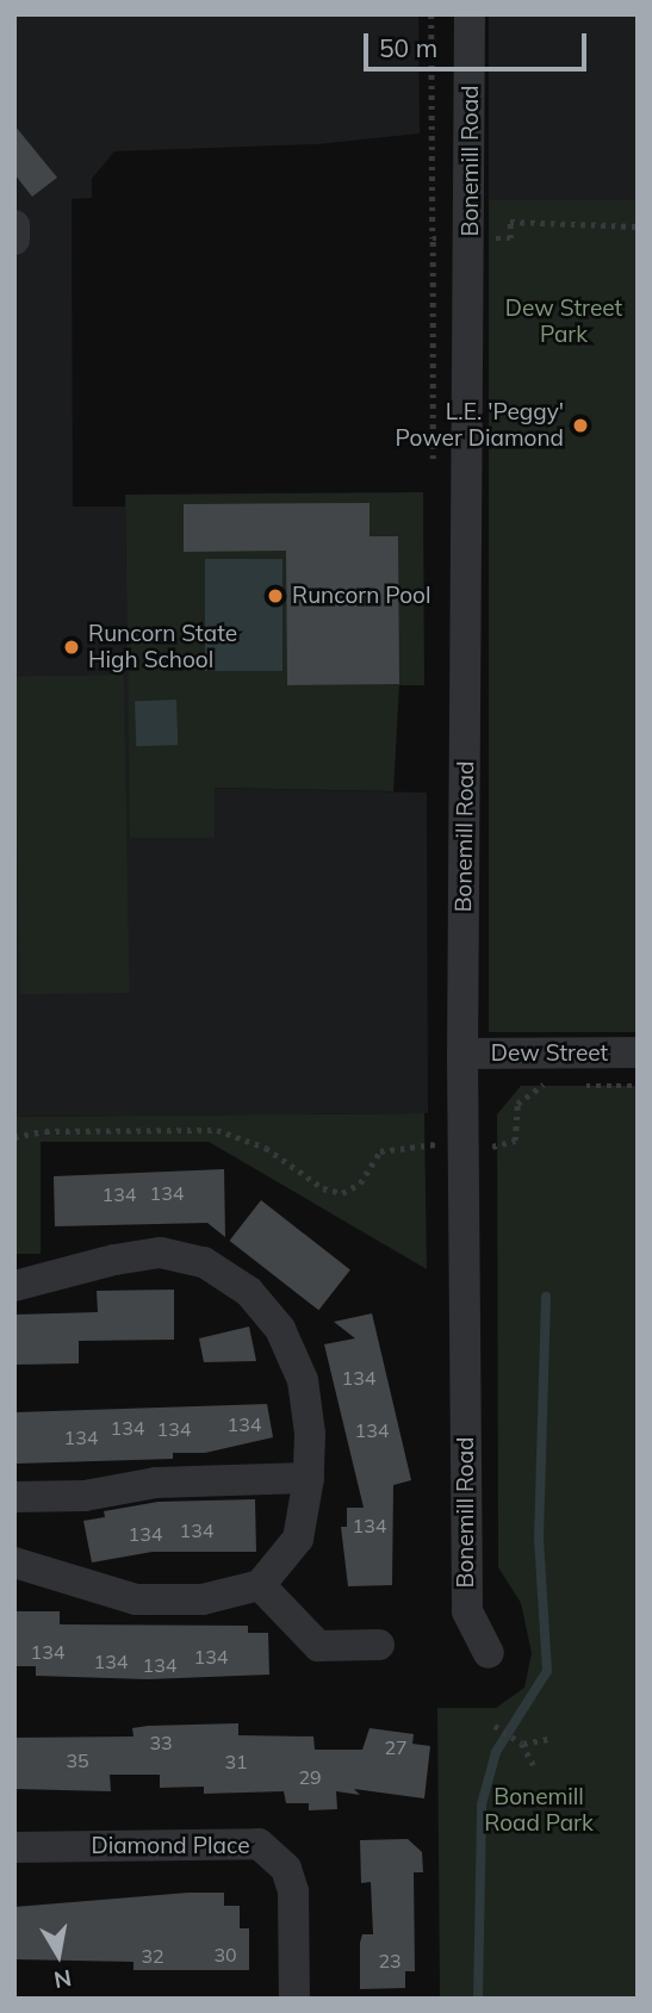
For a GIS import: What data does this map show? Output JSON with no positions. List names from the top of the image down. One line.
{"streets":{"street":["Bonemill Road","Dew Street","Diamond Place"]},"crossings":[["Bonemill Road","Dew Street"]],"parks":["Dew Street Park","Bonemill Road Park"],"places":["L.E. 'Peggy' Power Diamond","Runcorn Pool","Runcorn State High School"],"house_numbers":["134","134","134","134","134","134","134","134","134","134","134","134","134","134","134","33","27","35","31","29","30","32","23"],"scale_bar":"50 m","north":"bottom"}
